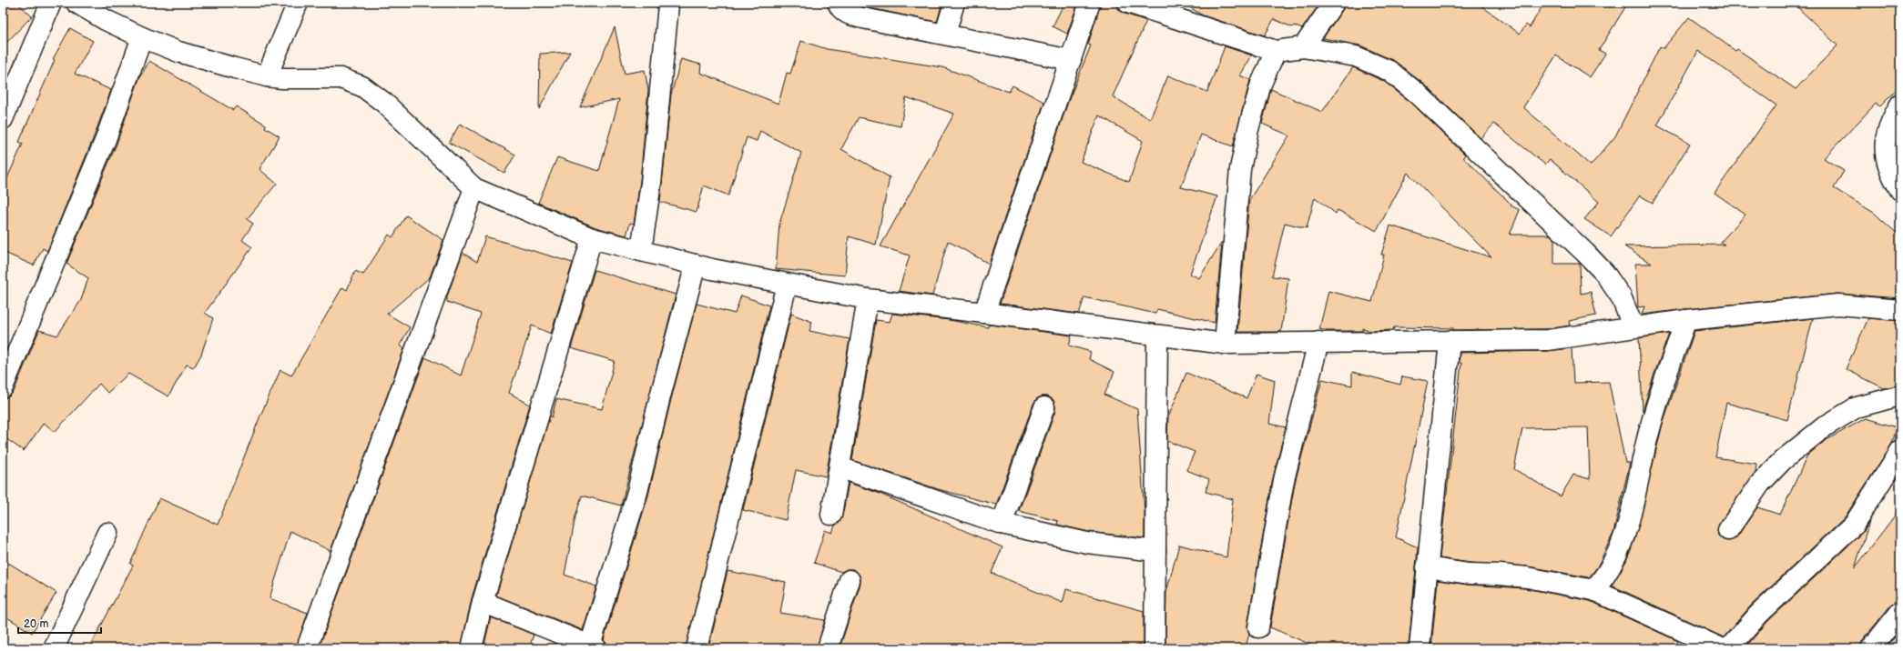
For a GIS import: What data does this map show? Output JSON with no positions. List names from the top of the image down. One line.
{"scale_bar":"20 m"}
